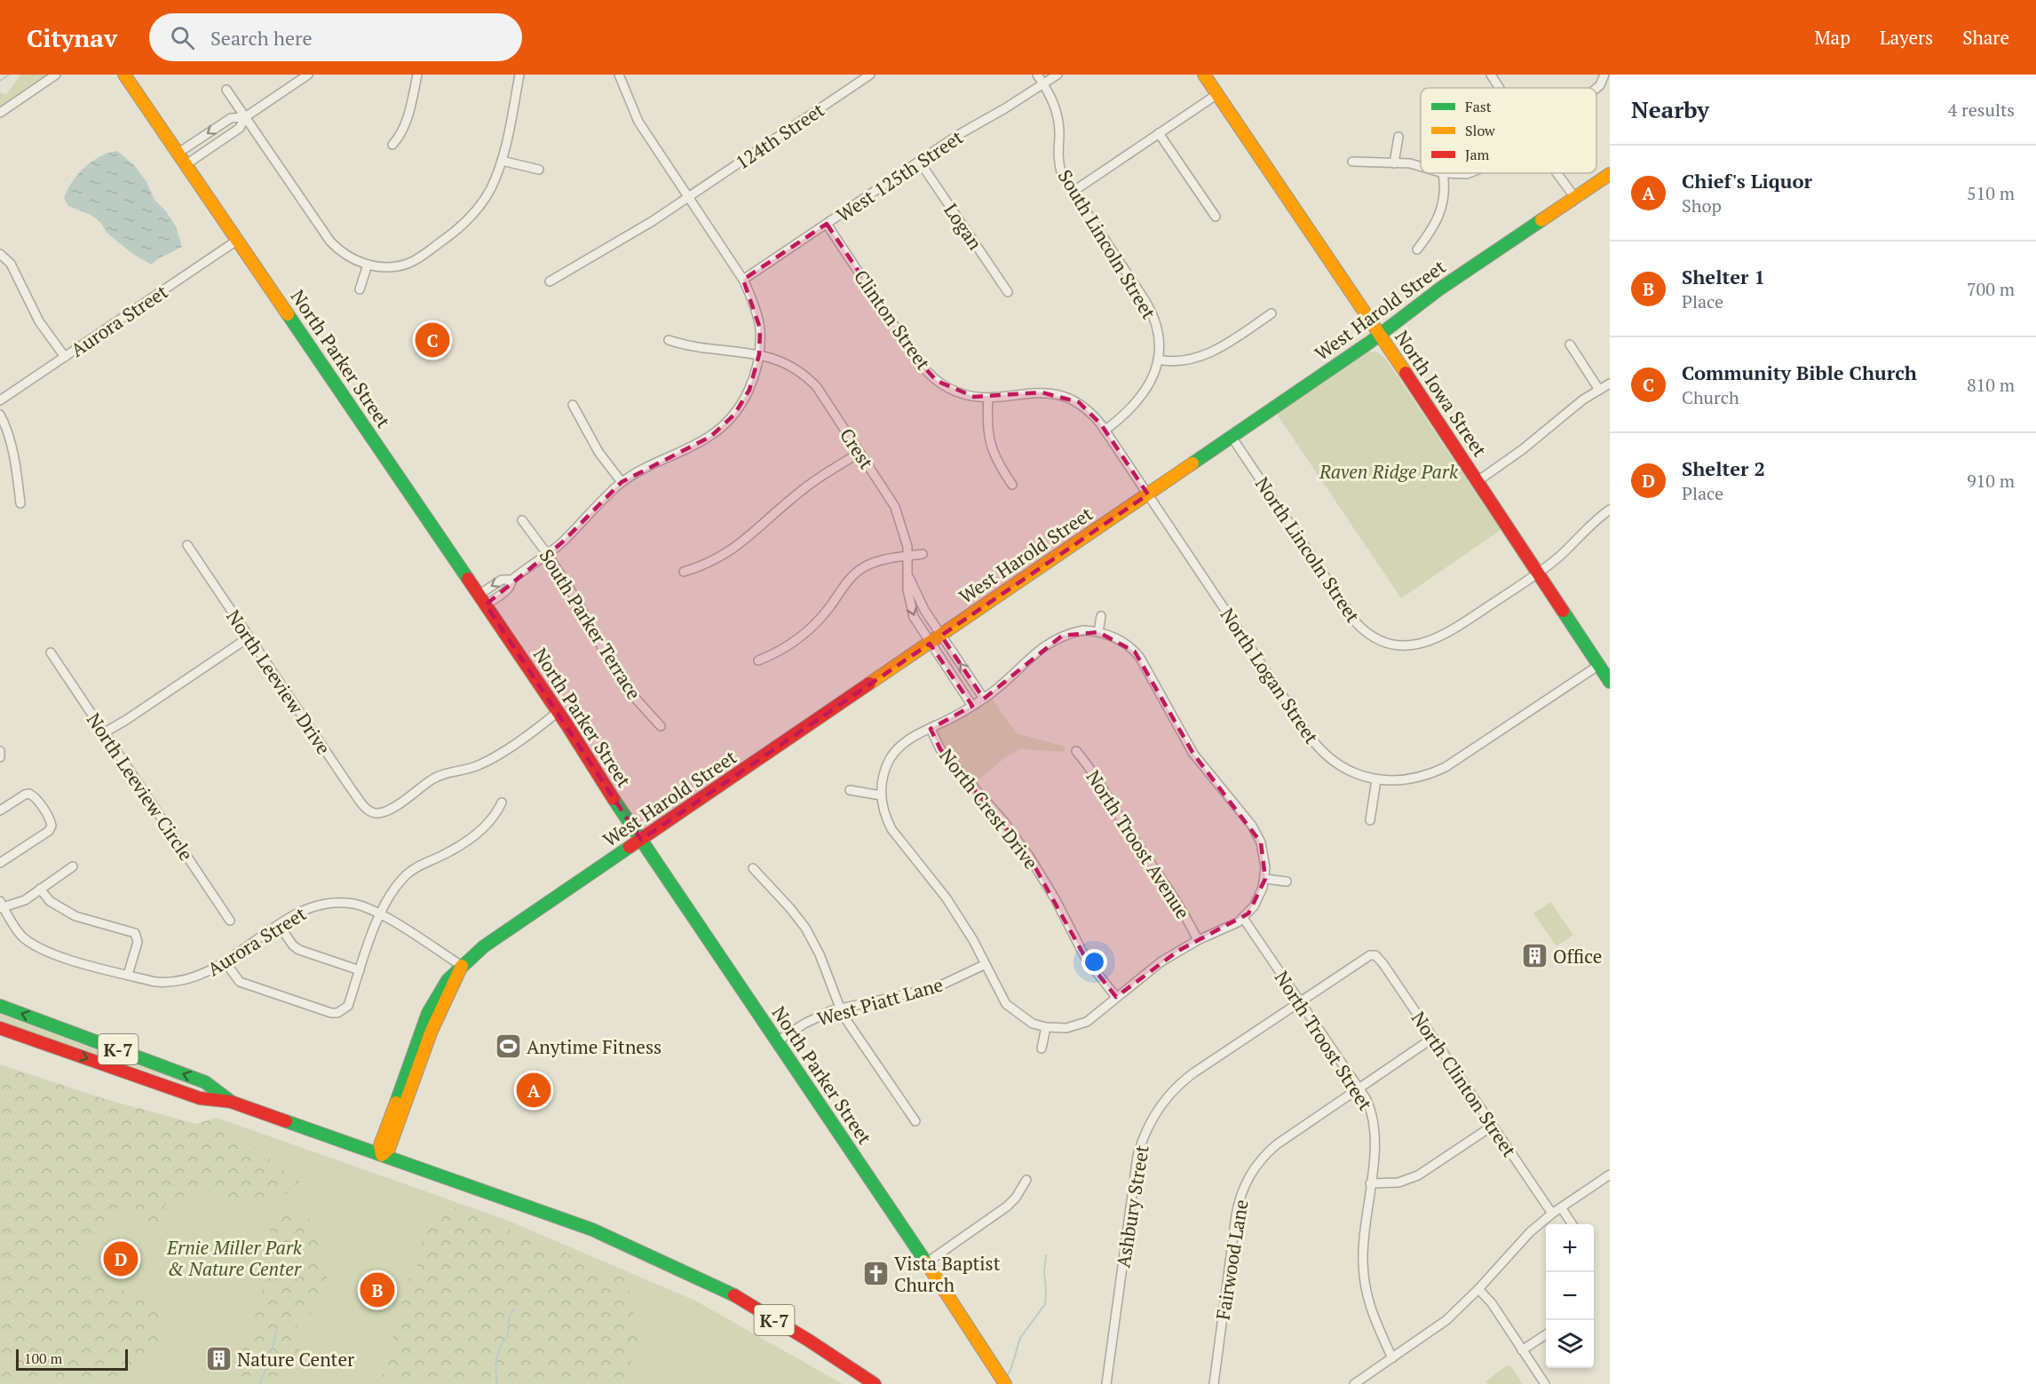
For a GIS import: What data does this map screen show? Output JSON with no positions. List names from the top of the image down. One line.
{"streets":{"main road":["West Harold Street","North Parker Street","North Iowa Street","K-7"],"street":["124th Street","West 125th Street","Logan","South Lincoln Street","Clinton Street","Aurora Street","Crest","North Lincoln Street","South Parker Terrace","North Logan Street","North Leeview Drive","North Leeview Circle","North Crest Drive","North Troost Avenue","West Piatt Lane","North Troost Street","North Clinton Street","Ashbury Street","Fairwood Lane"]},"crossings":[["West 125th Street","Logan"],["West 125th Street","South Lincoln Street"],["West 125th Street","Clinton Street"],["South Lincoln Street","Clinton Street"],["West Harold Street","Clinton Street"],["West Harold Street","Aurora Street"],["West Harold Street","North Parker Street"],["West Harold Street","North Iowa Street"],["West Harold Street","Crest"],["West Harold Street","North Lincoln Street"],["West Harold Street","North Logan Street"],["West Harold Street","K-7"],["Clinton Street","North Logan Street"],["Aurora Street","North Parker Street"],["North Parker Street","North Leeview Drive"],["North Parker Street","West Piatt Lane"],["North Iowa Street","North Lincoln Street"],["North Iowa Street","North Logan Street"],["North Troost Street","Ashbury Street"],["North Troost Street","Fairwood Lane"],["North Clinton Street","Ashbury Street"],["North Clinton Street","Fairwood Lane"]],"parks":["Raven Ridge Park","Ernie Miller Park & Nature Center"],"places":{"building":["Office","Nature Center"],"sports":["Anytime Fitness"],"church":["Vista Baptist Church"]},"legend":["Fast","Slow","Jam"],"scale_bar":"100 m","page":{"header":"Citynav","search":"Search here","nav":["Map","Layers","Share"],"heading":["Nearby","4 results"],"list":[{"mark":"A","name":"Chief's Liquor","note":"Shop","value":"510 m"},{"mark":"B","name":"Shelter 1","note":"Place","value":"700 m"},{"mark":"C","name":"Community Bible Church","note":"Church","value":"810 m"},{"mark":"D","name":"Shelter 2","note":"Place","value":"910 m"}],"pins":["C","A","D","B"],"map_buttons":["+","−"],"scale":"100 m"}}
